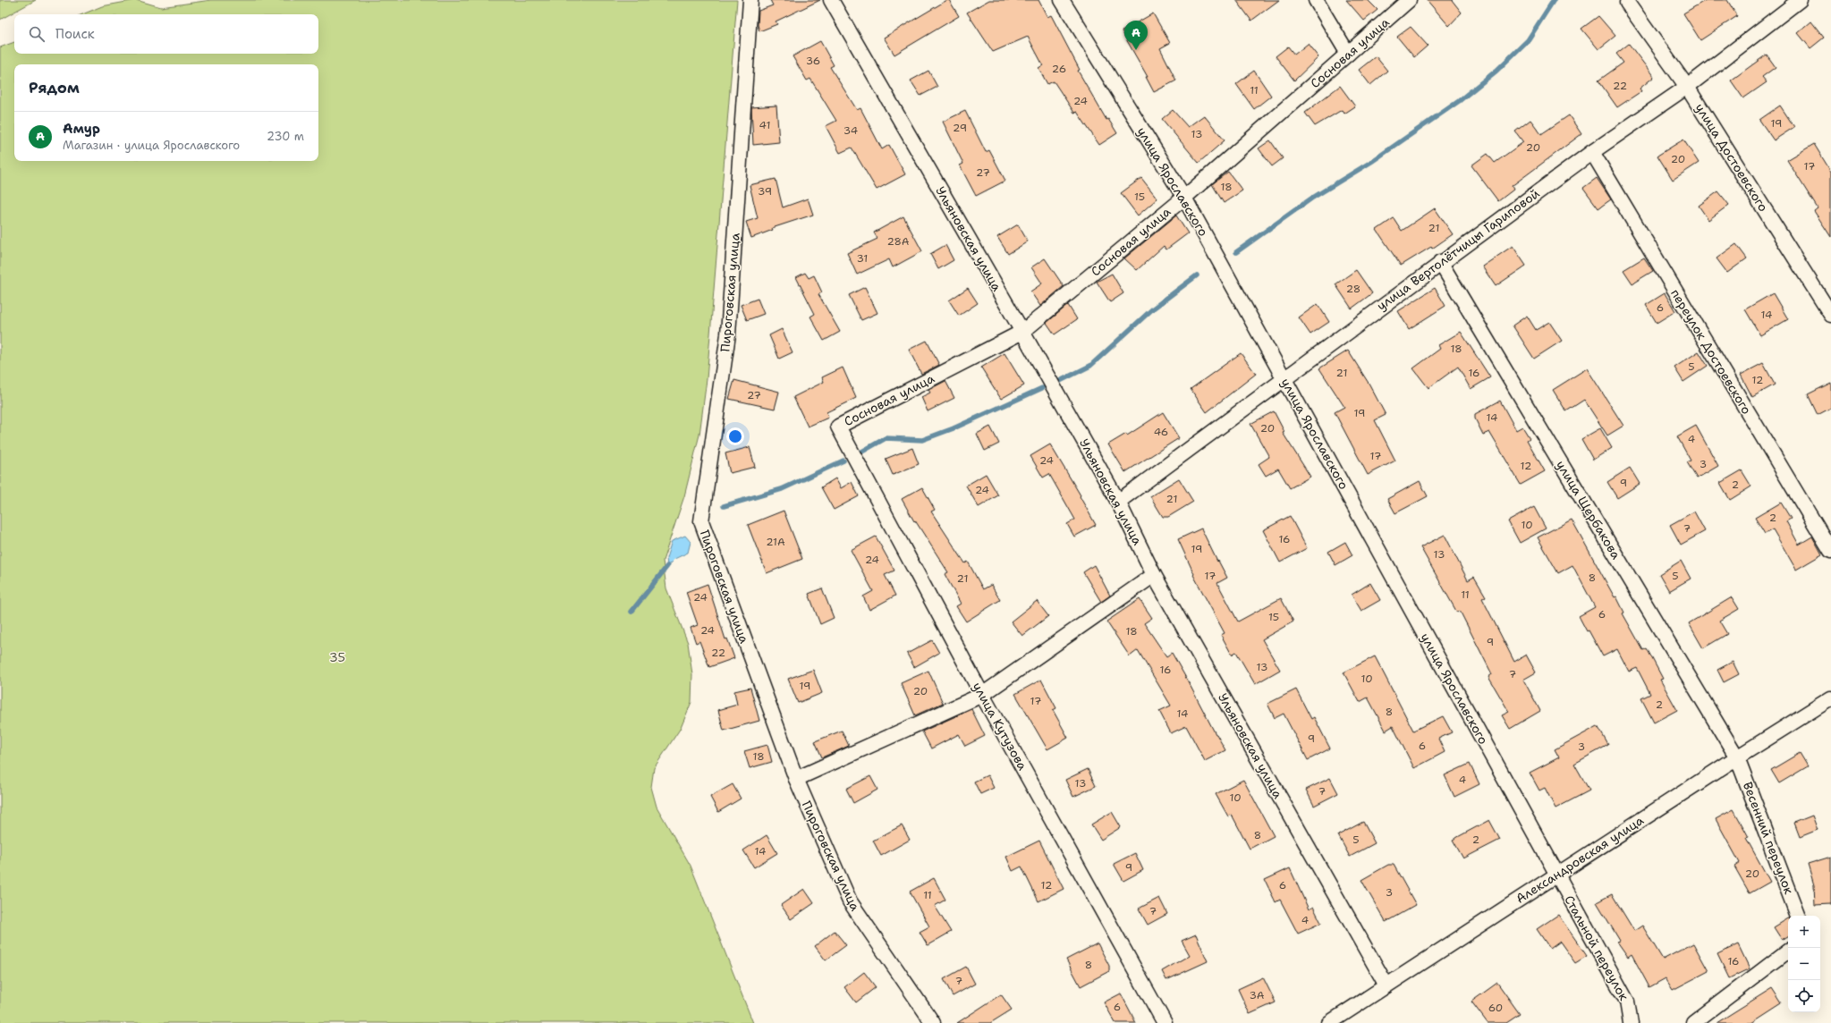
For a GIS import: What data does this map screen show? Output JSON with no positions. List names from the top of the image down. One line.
{"streets":{"street":["Сосновая улица","улица Достоевского","улица Ярославского","Ульяновская улица","улица Вертолётчицы Гариповой","Пироговская улица","переулок Достоевского","улица Щербакова","улица Кутузова","Весенний переулок","Александровская улица","Стальной переулок"]},"crossings":[["Сосновая улица","улица Ярославского"],["Сосновая улица","Ульяновская улица"],["Сосновая улица","улица Кутузова"],["улица Достоевского","улица Вертолётчицы Гариповой"],["улица Ярославского","улица Вертолётчицы Гариповой"],["улица Ярославского","Александровская улица"],["улица Ярославского","Стальной переулок"],["Ульяновская улица","улица Вертолётчицы Гариповой"],["Ульяновская улица","Александровская улица"],["улица Вертолётчицы Гариповой","переулок Достоевского"],["улица Вертолётчицы Гариповой","улица Щербакова"],["улица Щербакова","Весенний переулок"],["улица Щербакова","Александровская улица"],["Весенний переулок","Александровская улица"],["Александровская улица","Стальной переулок"]],"parks":["35"],"house_numbers":["36","26","22","11","24","19","41","29","34","13","20","20","17","27","18","39","15","21","28А","31","28","6","14","18","5","21","16","12","27","19","14","20","46","4","17","24","3","12","9","2","24","21","2","10","7","16","21А","19","13","24","17","5","8","21","11","24","6","15","24","18","9","22","13","16","7","10","19","20","17","2","8","14","9","6","3","18","4","13","7","10","8","5","2","14","9","20","12","6","3","11","7","4","16","8","7","3А","6","60"],"page":{"search":"Поиск","pins":"A","heading":"Рядом","list":[{"mark":"A","name":"Амур","note":"Магазин · улица Ярославского","value":"230 m"}],"map_buttons":["+","−"]}}
